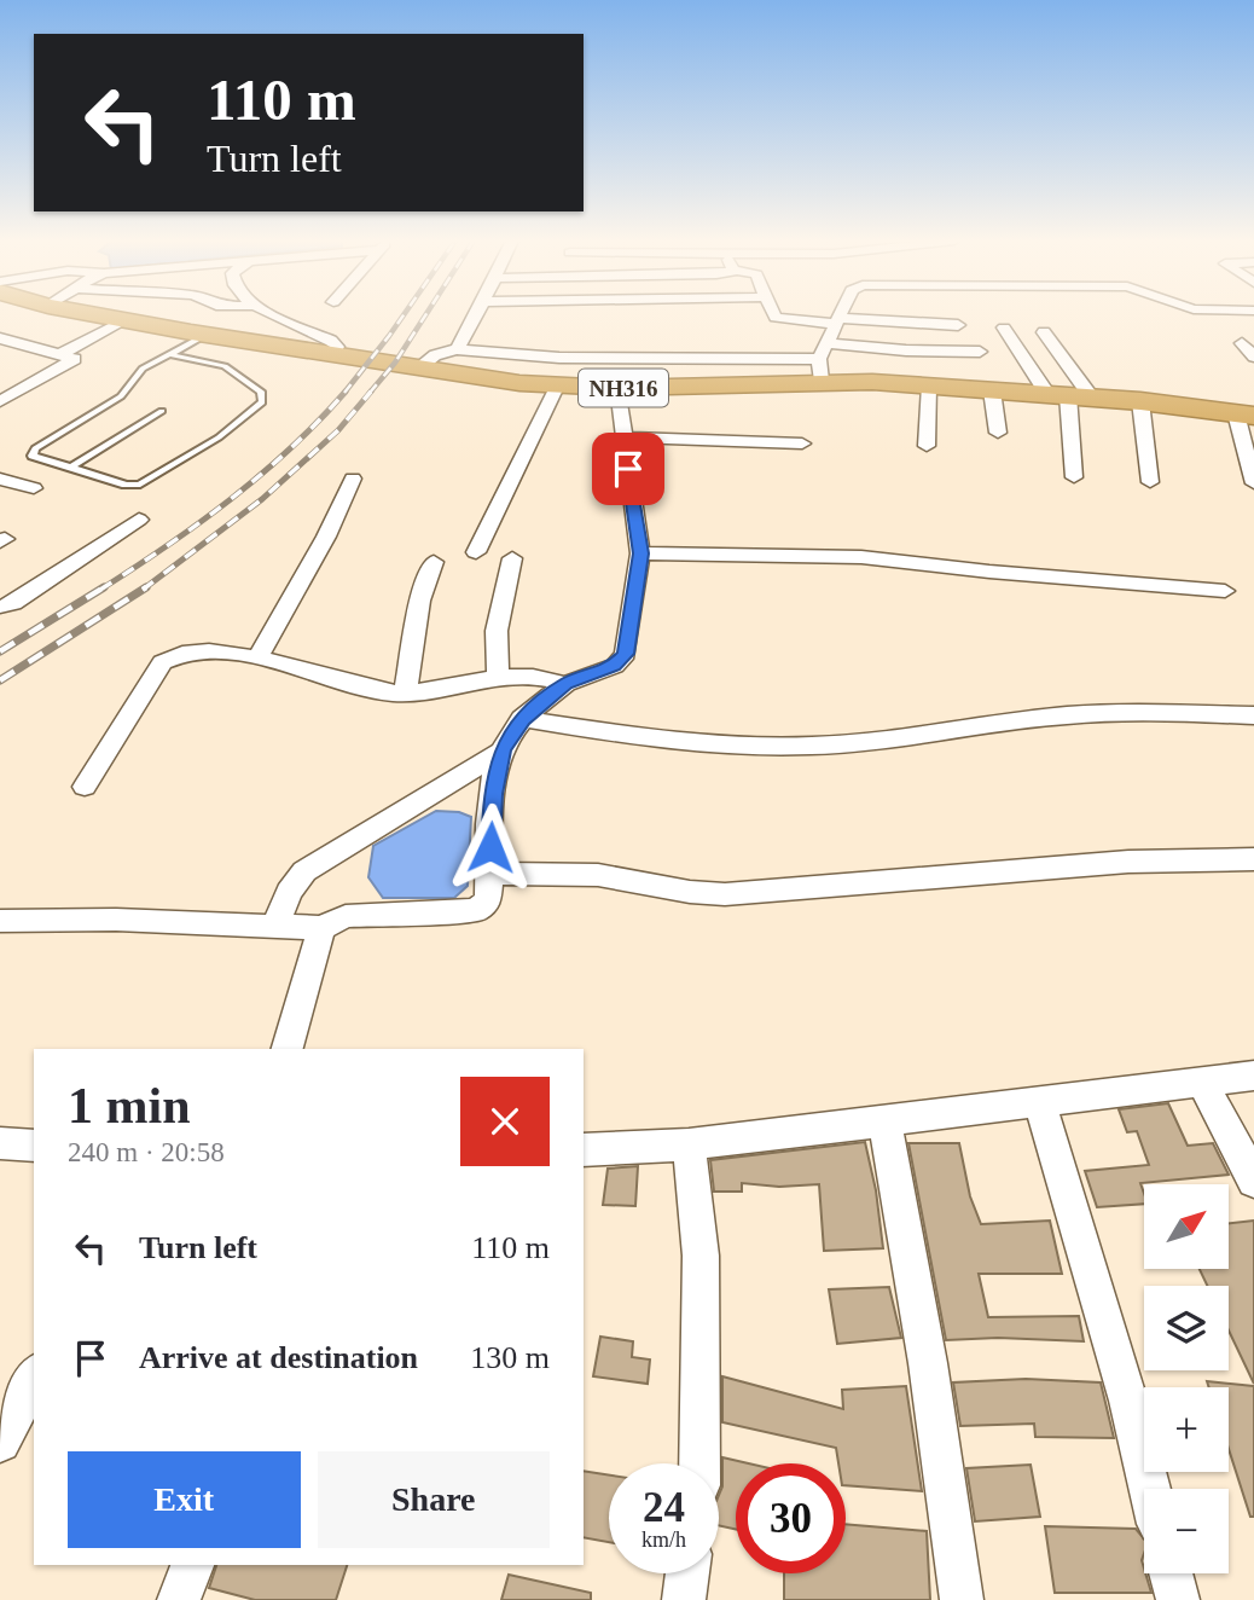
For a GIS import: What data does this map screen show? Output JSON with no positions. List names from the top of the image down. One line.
{"streets":{"highway":["NH316"]},"north":"top right","page":{"turn":["110 m","Turn left"],"heading":["1 min","240 m · 20:58"],"map_buttons":["+","−"],"list":[{"name":"Turn left","value":"110 m"},{"name":"Arrive at destination","value":"130 m"}],"buttons":["Exit","Share"],"speed":"24 km/h","limit":"30"}}
